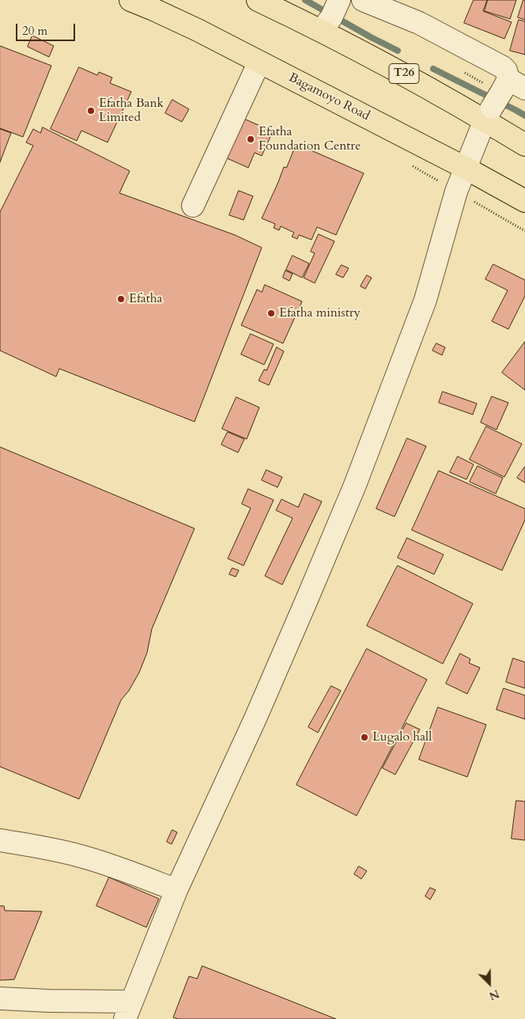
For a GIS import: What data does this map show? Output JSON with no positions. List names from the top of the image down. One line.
{"streets":{"highway":["T26","Bagamoyo Road"]},"places":["Efatha Bank Limited","Efatha Foundation Centre","Efatha","Efatha ministry","Lugalo hall"],"scale_bar":"20 m","north":"bottom right"}
